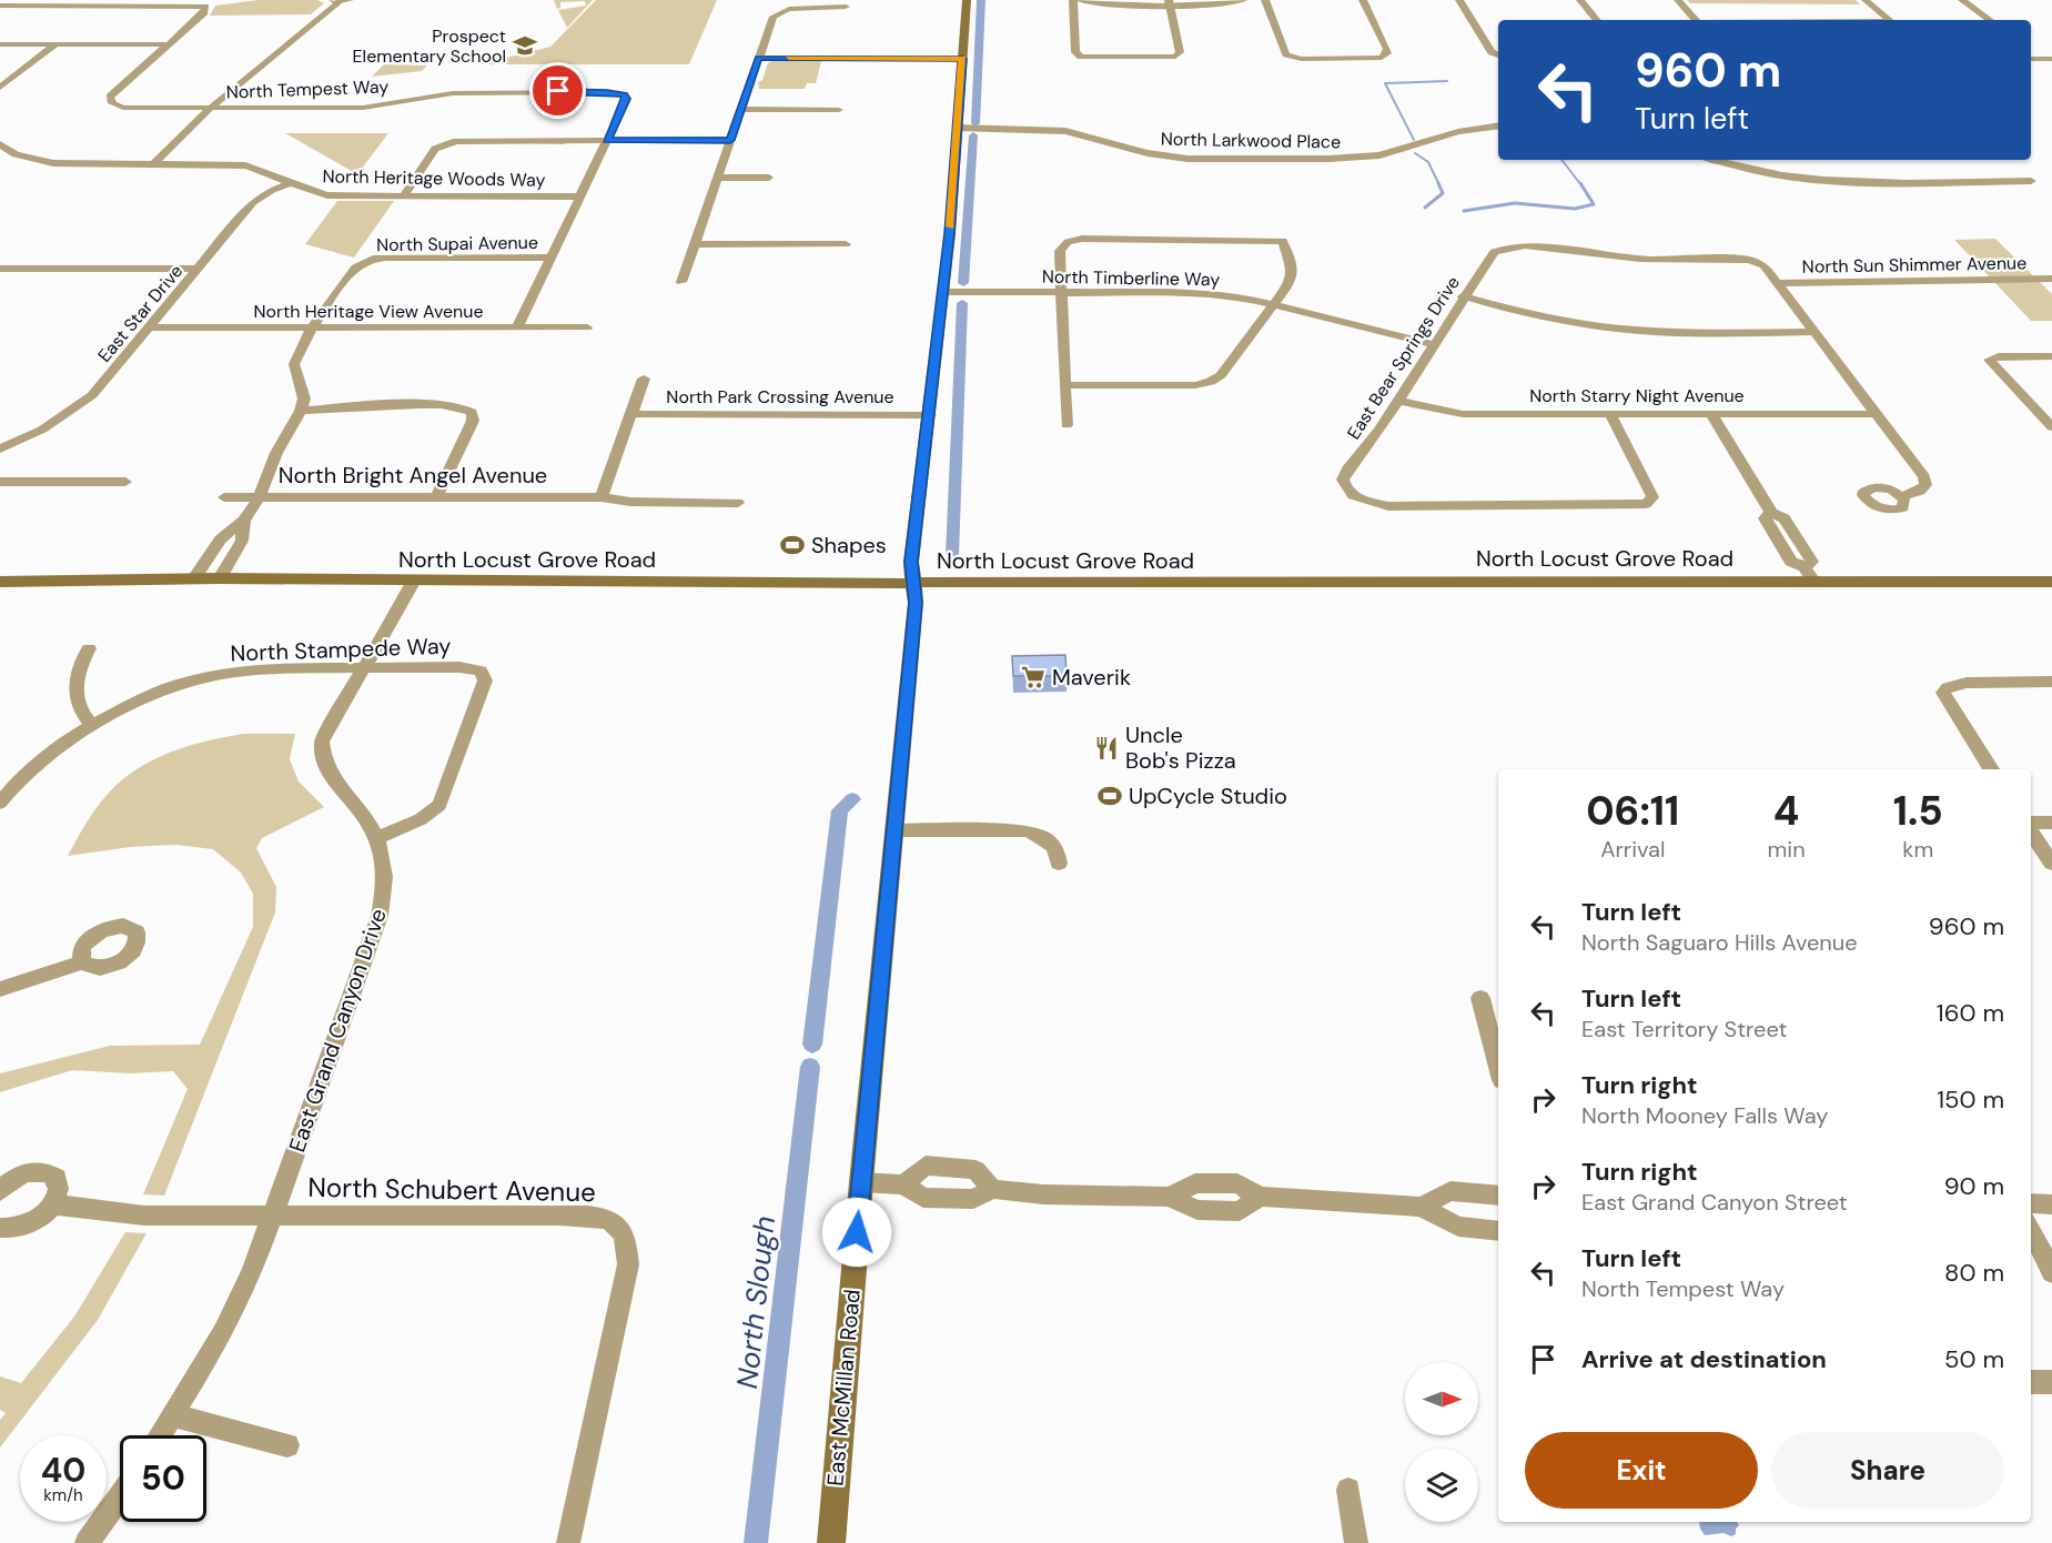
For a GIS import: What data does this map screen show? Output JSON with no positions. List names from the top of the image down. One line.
{"streets":{"main road":["North Locust Grove Road","East McMillan Road"],"street":["North Tempest Way","North Larkwood Place","North Heritage Woods Way","North Supai Avenue","North Sun Shimmer Avenue","North Timberline Way","North Heritage View Avenue","East Star Drive","East Bear Springs Drive","North Starry Night Avenue","North Park Crossing Avenue","North Bright Angel Avenue","North Stampede Way","East Grand Canyon Drive","North Schubert Avenue"]},"crossings":[["North Larkwood Place","East McMillan Road"],["North Heritage Woods Way","East Star Drive"],["North Supai Avenue","North Heritage View Avenue"],["North Sun Shimmer Avenue","East Bear Springs Drive"],["North Timberline Way","East Bear Springs Drive"],["North Timberline Way","East McMillan Road"],["North Heritage View Avenue","East Star Drive"],["East Bear Springs Drive","North Starry Night Avenue"],["North Park Crossing Avenue","East McMillan Road"],["North Locust Grove Road","East Grand Canyon Drive"],["North Locust Grove Road","East McMillan Road"],["North Stampede Way","East Grand Canyon Drive"],["East Grand Canyon Drive","North Schubert Avenue"]],"water":["North Slough"],"places":{"school or university":["Prospect Elementary School"],"sports":["Shapes","UpCycle Studio"],"supermarket":["Maverik"],"restaurant":["Uncle Bob's Pizza"]},"north":"right","page":{"turn":["960 m","Turn left"],"eta":["06:11","Arrival","4","min","1.5","km"],"list":[{"name":"Turn left","note":"North Saguaro Hills Avenue","value":"960 m"},{"name":"Turn left","note":"East Territory Street","value":"160 m"},{"name":"Turn right","note":"North Mooney Falls Way","value":"150 m"},{"name":"Turn right","note":"East Grand Canyon Street","value":"90 m"},{"name":"Turn left","note":"North Tempest Way","value":"80 m"},{"name":"Arrive at destination","value":"50 m"}],"buttons":["Exit","Share"],"speed":"40 km/h","limit":"50"}}
